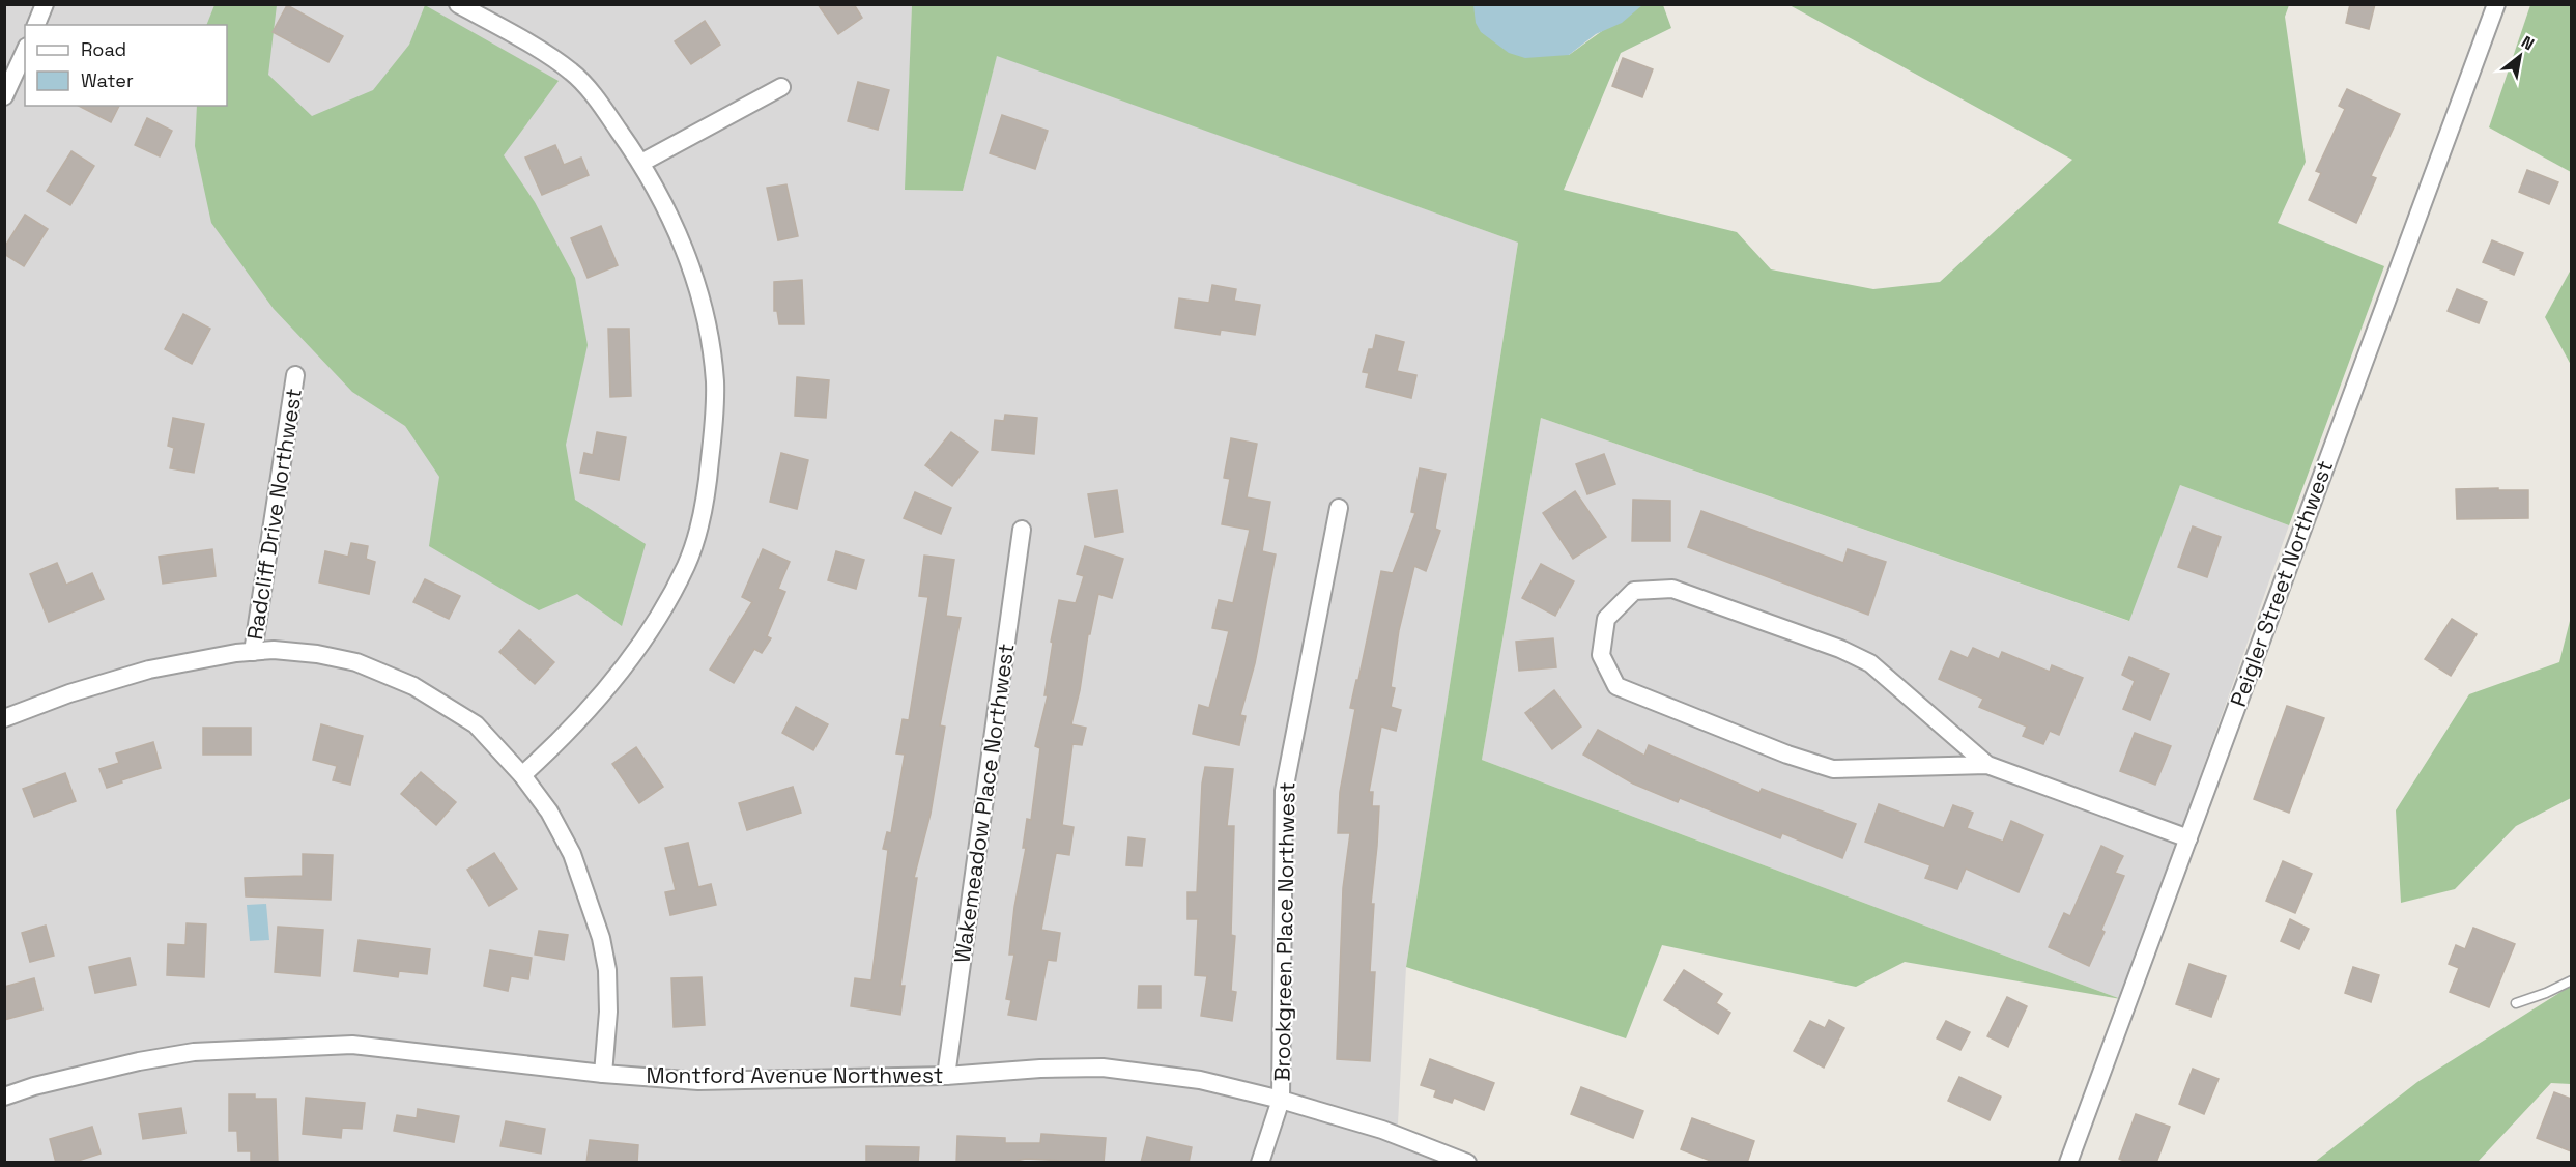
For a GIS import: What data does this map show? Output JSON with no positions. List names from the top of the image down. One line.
{"streets":{"street":["Radcliff Drive Northwest","Peigler Street Northwest","Wakemeadow Place Northwest","Brookgreen Place Northwest","Montford Avenue Northwest"]},"crossings":[["Wakemeadow Place Northwest","Montford Avenue Northwest"],["Brookgreen Place Northwest","Montford Avenue Northwest"]],"legend":["Road","Water"],"north":"top right"}
